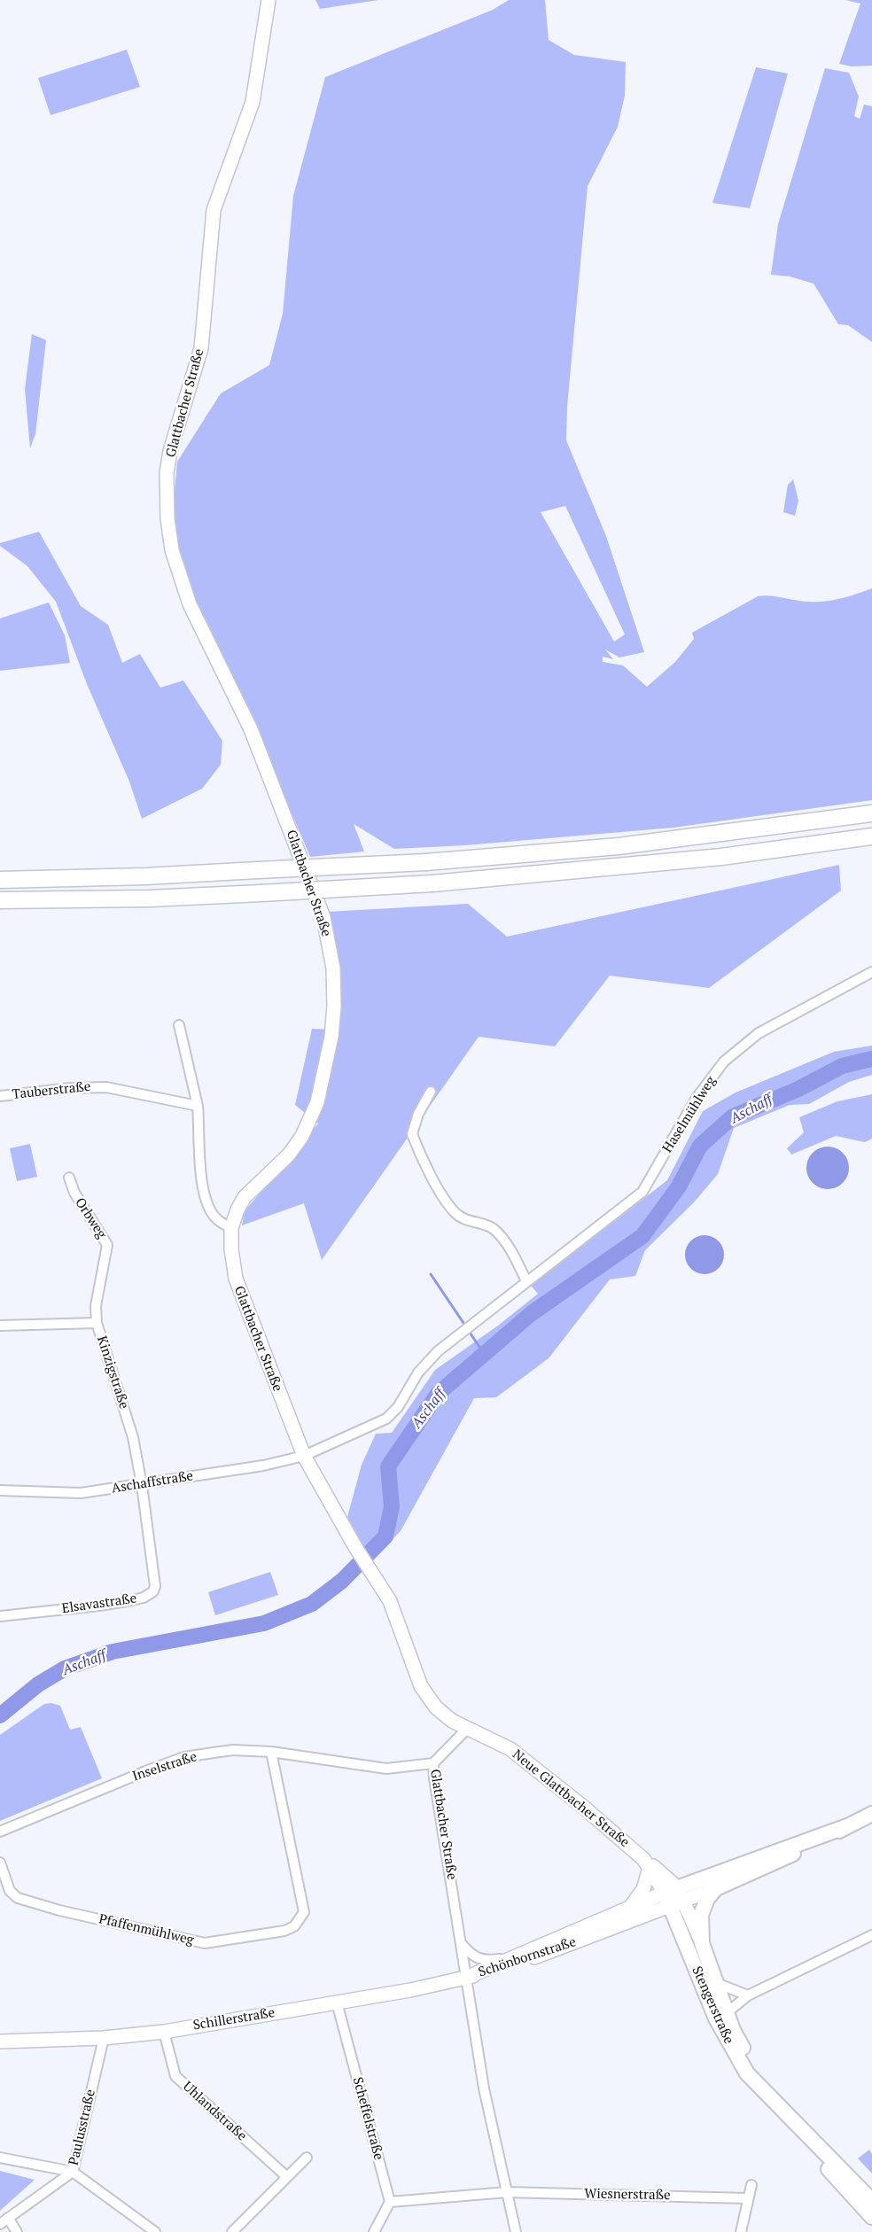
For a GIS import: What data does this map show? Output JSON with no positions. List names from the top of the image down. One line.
{"streets":{"main road":["Schönbornstraße","Stengerstraße"],"street":["Glattbacher Straße","Tauberstraße","Haselmühlweg","Orbweg","Kinzigstraße","Aschaffstraße","Elsavastraße","Inselstraße","Neue Glattbacher Straße","Pfaffenmühlweg","Schillerstraße","Uhlandstraße","Scheffelstraße","Paulusstraße","Wiesnerstraße"]},"crossings":[["Glattbacher Straße","Haselmühlweg"],["Glattbacher Straße","Aschaffstraße"],["Glattbacher Straße","Inselstraße"],["Glattbacher Straße","Neue Glattbacher Straße"],["Glattbacher Straße","Schönbornstraße"],["Glattbacher Straße","Schillerstraße"],["Glattbacher Straße","Wiesnerstraße"],["Haselmühlweg","Aschaffstraße"],["Orbweg","Kinzigstraße"],["Kinzigstraße","Aschaffstraße"],["Kinzigstraße","Elsavastraße"],["Aschaffstraße","Elsavastraße"],["Inselstraße","Pfaffenmühlweg"],["Neue Glattbacher Straße","Schönbornstraße"],["Neue Glattbacher Straße","Stengerstraße"],["Schönbornstraße","Stengerstraße"],["Schönbornstraße","Schillerstraße"],["Schillerstraße","Uhlandstraße"],["Schillerstraße","Scheffelstraße"],["Schillerstraße","Paulusstraße"]],"water":["Aschaff"]}
